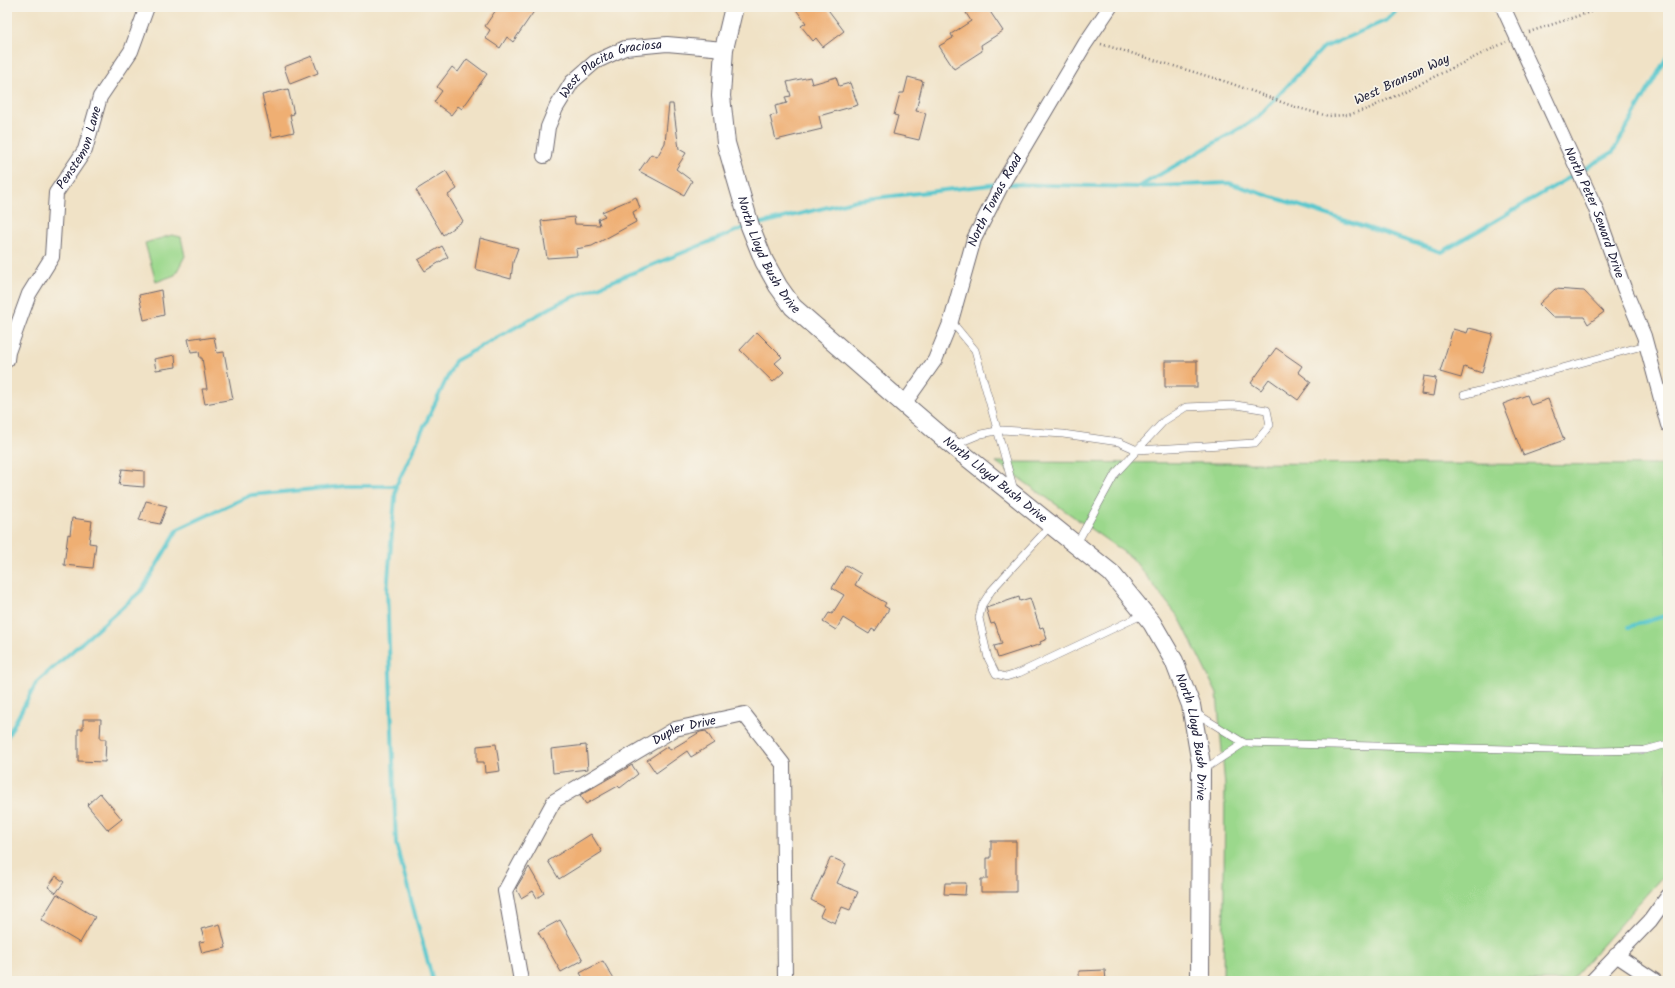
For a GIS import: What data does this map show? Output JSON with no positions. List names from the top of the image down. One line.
{"streets":{"street":["West Placita Graciosa","Penstemon Lane","North Tomas Road","North Peter Seward Drive","North Lloyd Bush Drive","Dupler Drive"],"path":["West Branson Way"]},"crossings":[["West Placita Graciosa","North Lloyd Bush Drive"],["West Branson Way","North Tomas Road"],["West Branson Way","North Peter Seward Drive"],["North Tomas Road","North Lloyd Bush Drive"]]}
